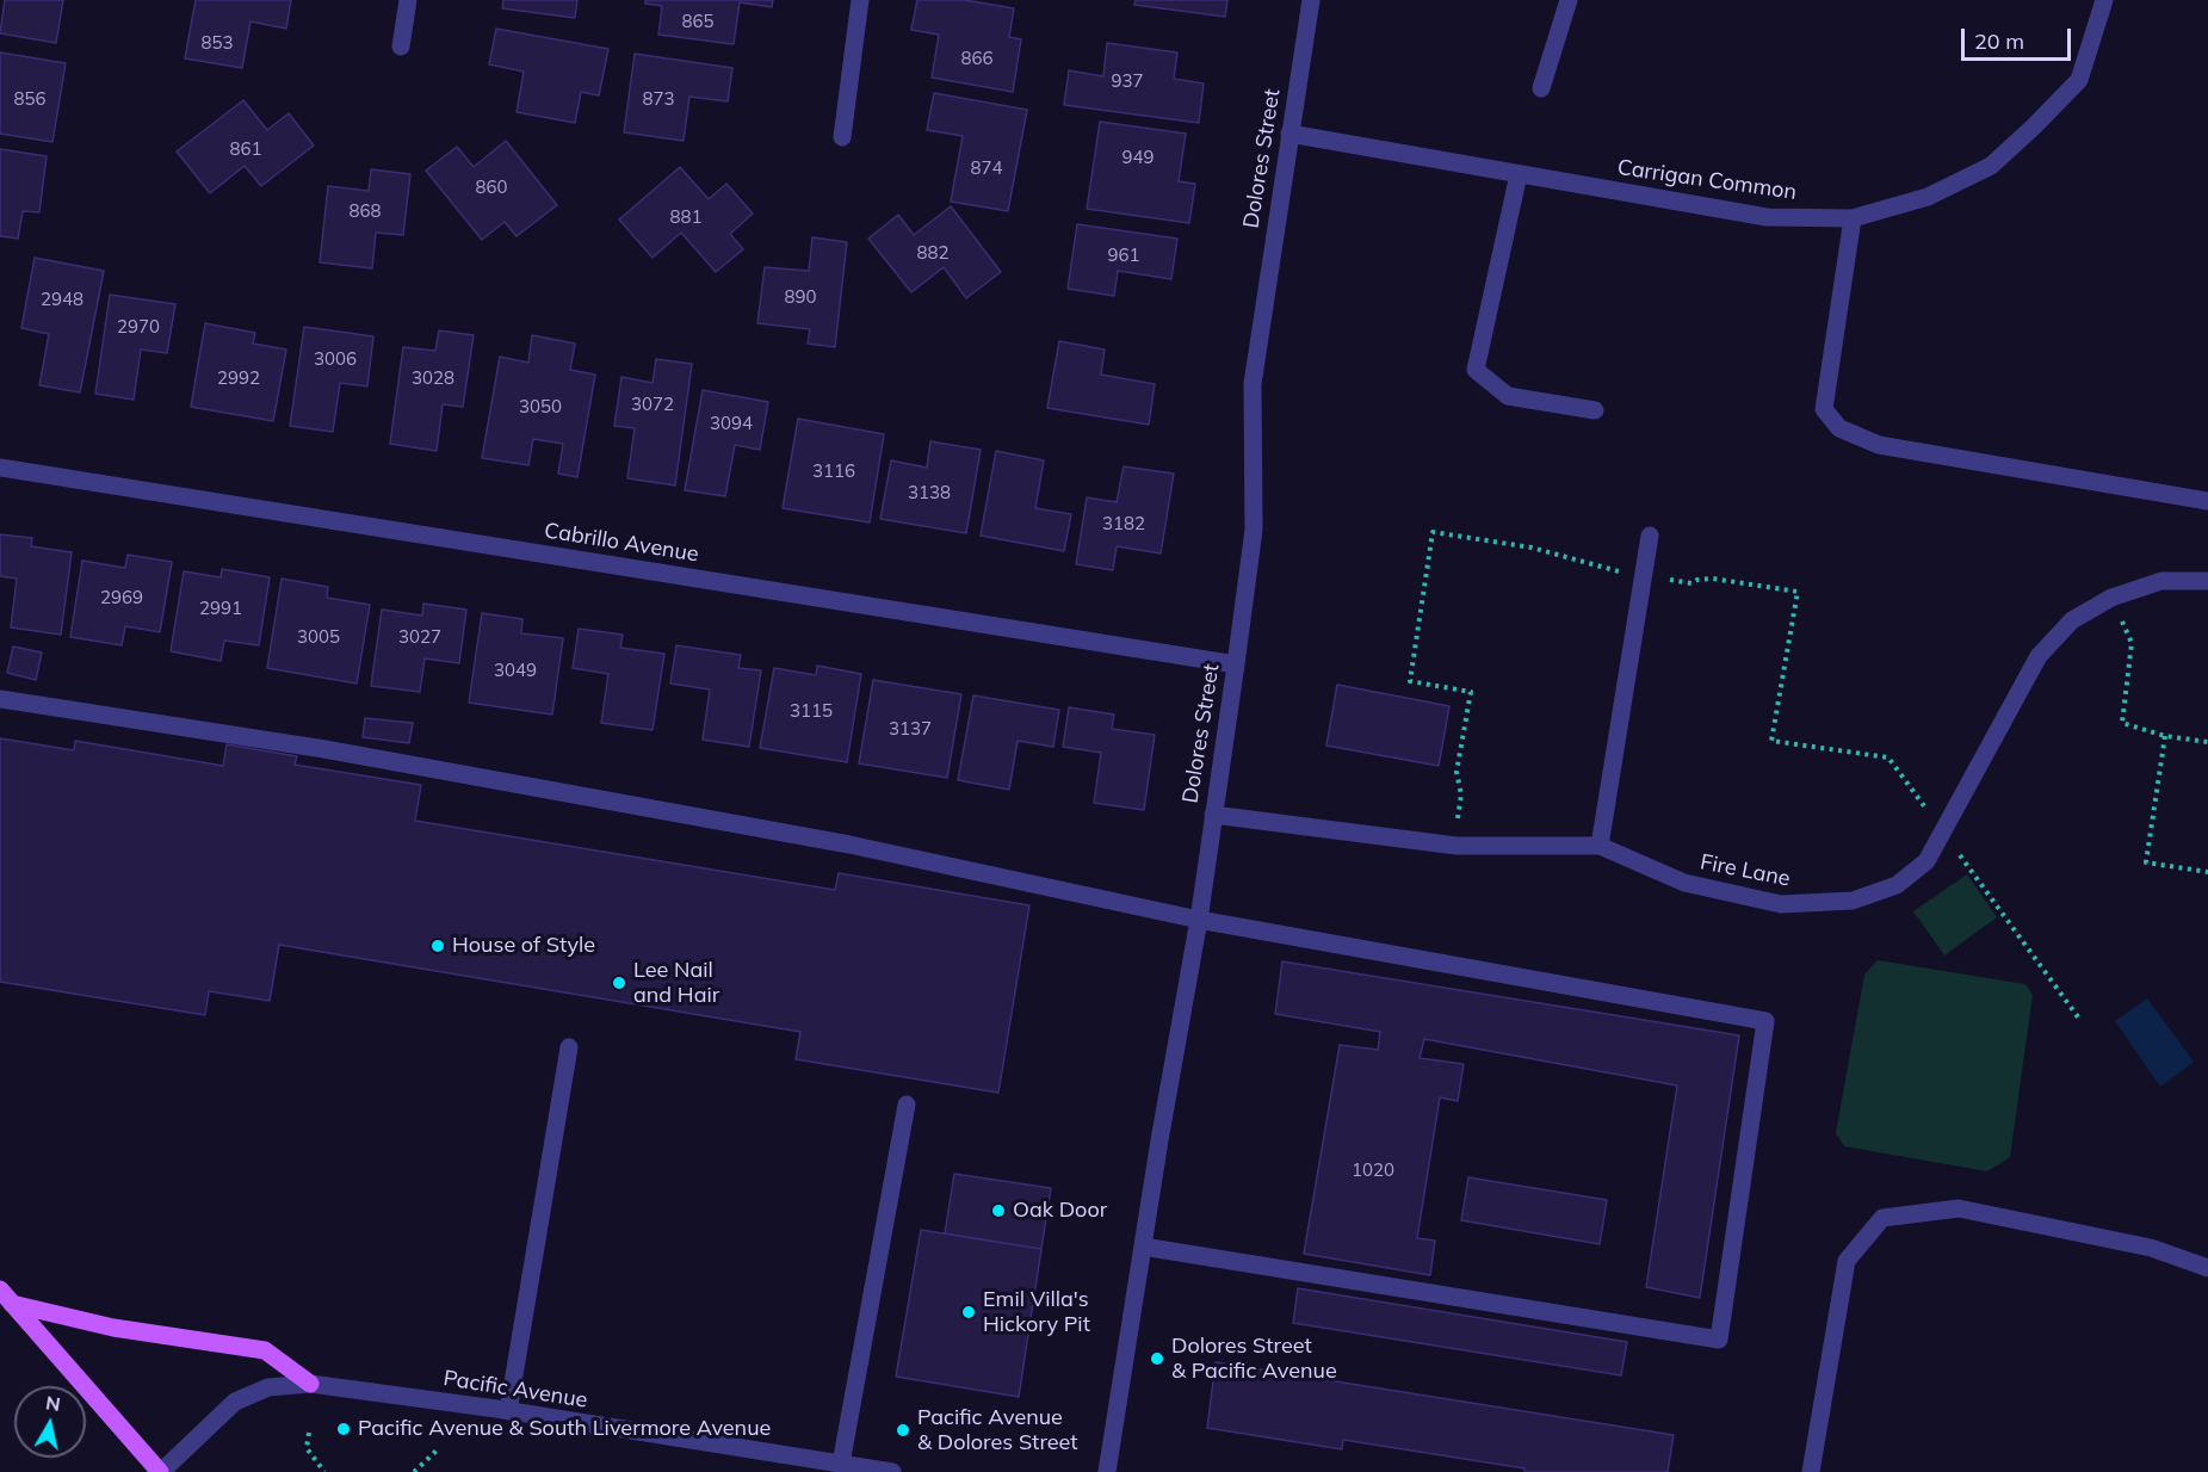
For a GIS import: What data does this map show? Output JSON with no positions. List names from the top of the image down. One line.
{"streets":{"street":["Dolores Street","Carrigan Common","Cabrillo Avenue","Fire Lane","Pacific Avenue"]},"crossings":[["Dolores Street","Carrigan Common"],["Dolores Street","Cabrillo Avenue"],["Dolores Street","Fire Lane"]],"places":["House of Style","Lee Nail and Hair","Oak Door","Emil Villa's Hickory Pit","Dolores Street & Pacific Avenue","Pacific Avenue & South Livermore Avenue","Pacific Avenue & Dolores Street"],"house_numbers":["865","853","866","937","856","873","861","949","874","860","868","881","882","961","890","2948","2970","3006","2992","3028","3072","3050","3094","3116","3138","3182","2969","2991","3005","3027","3049","3115","3137","1020"],"scale_bar":"20 m","north":"top"}
